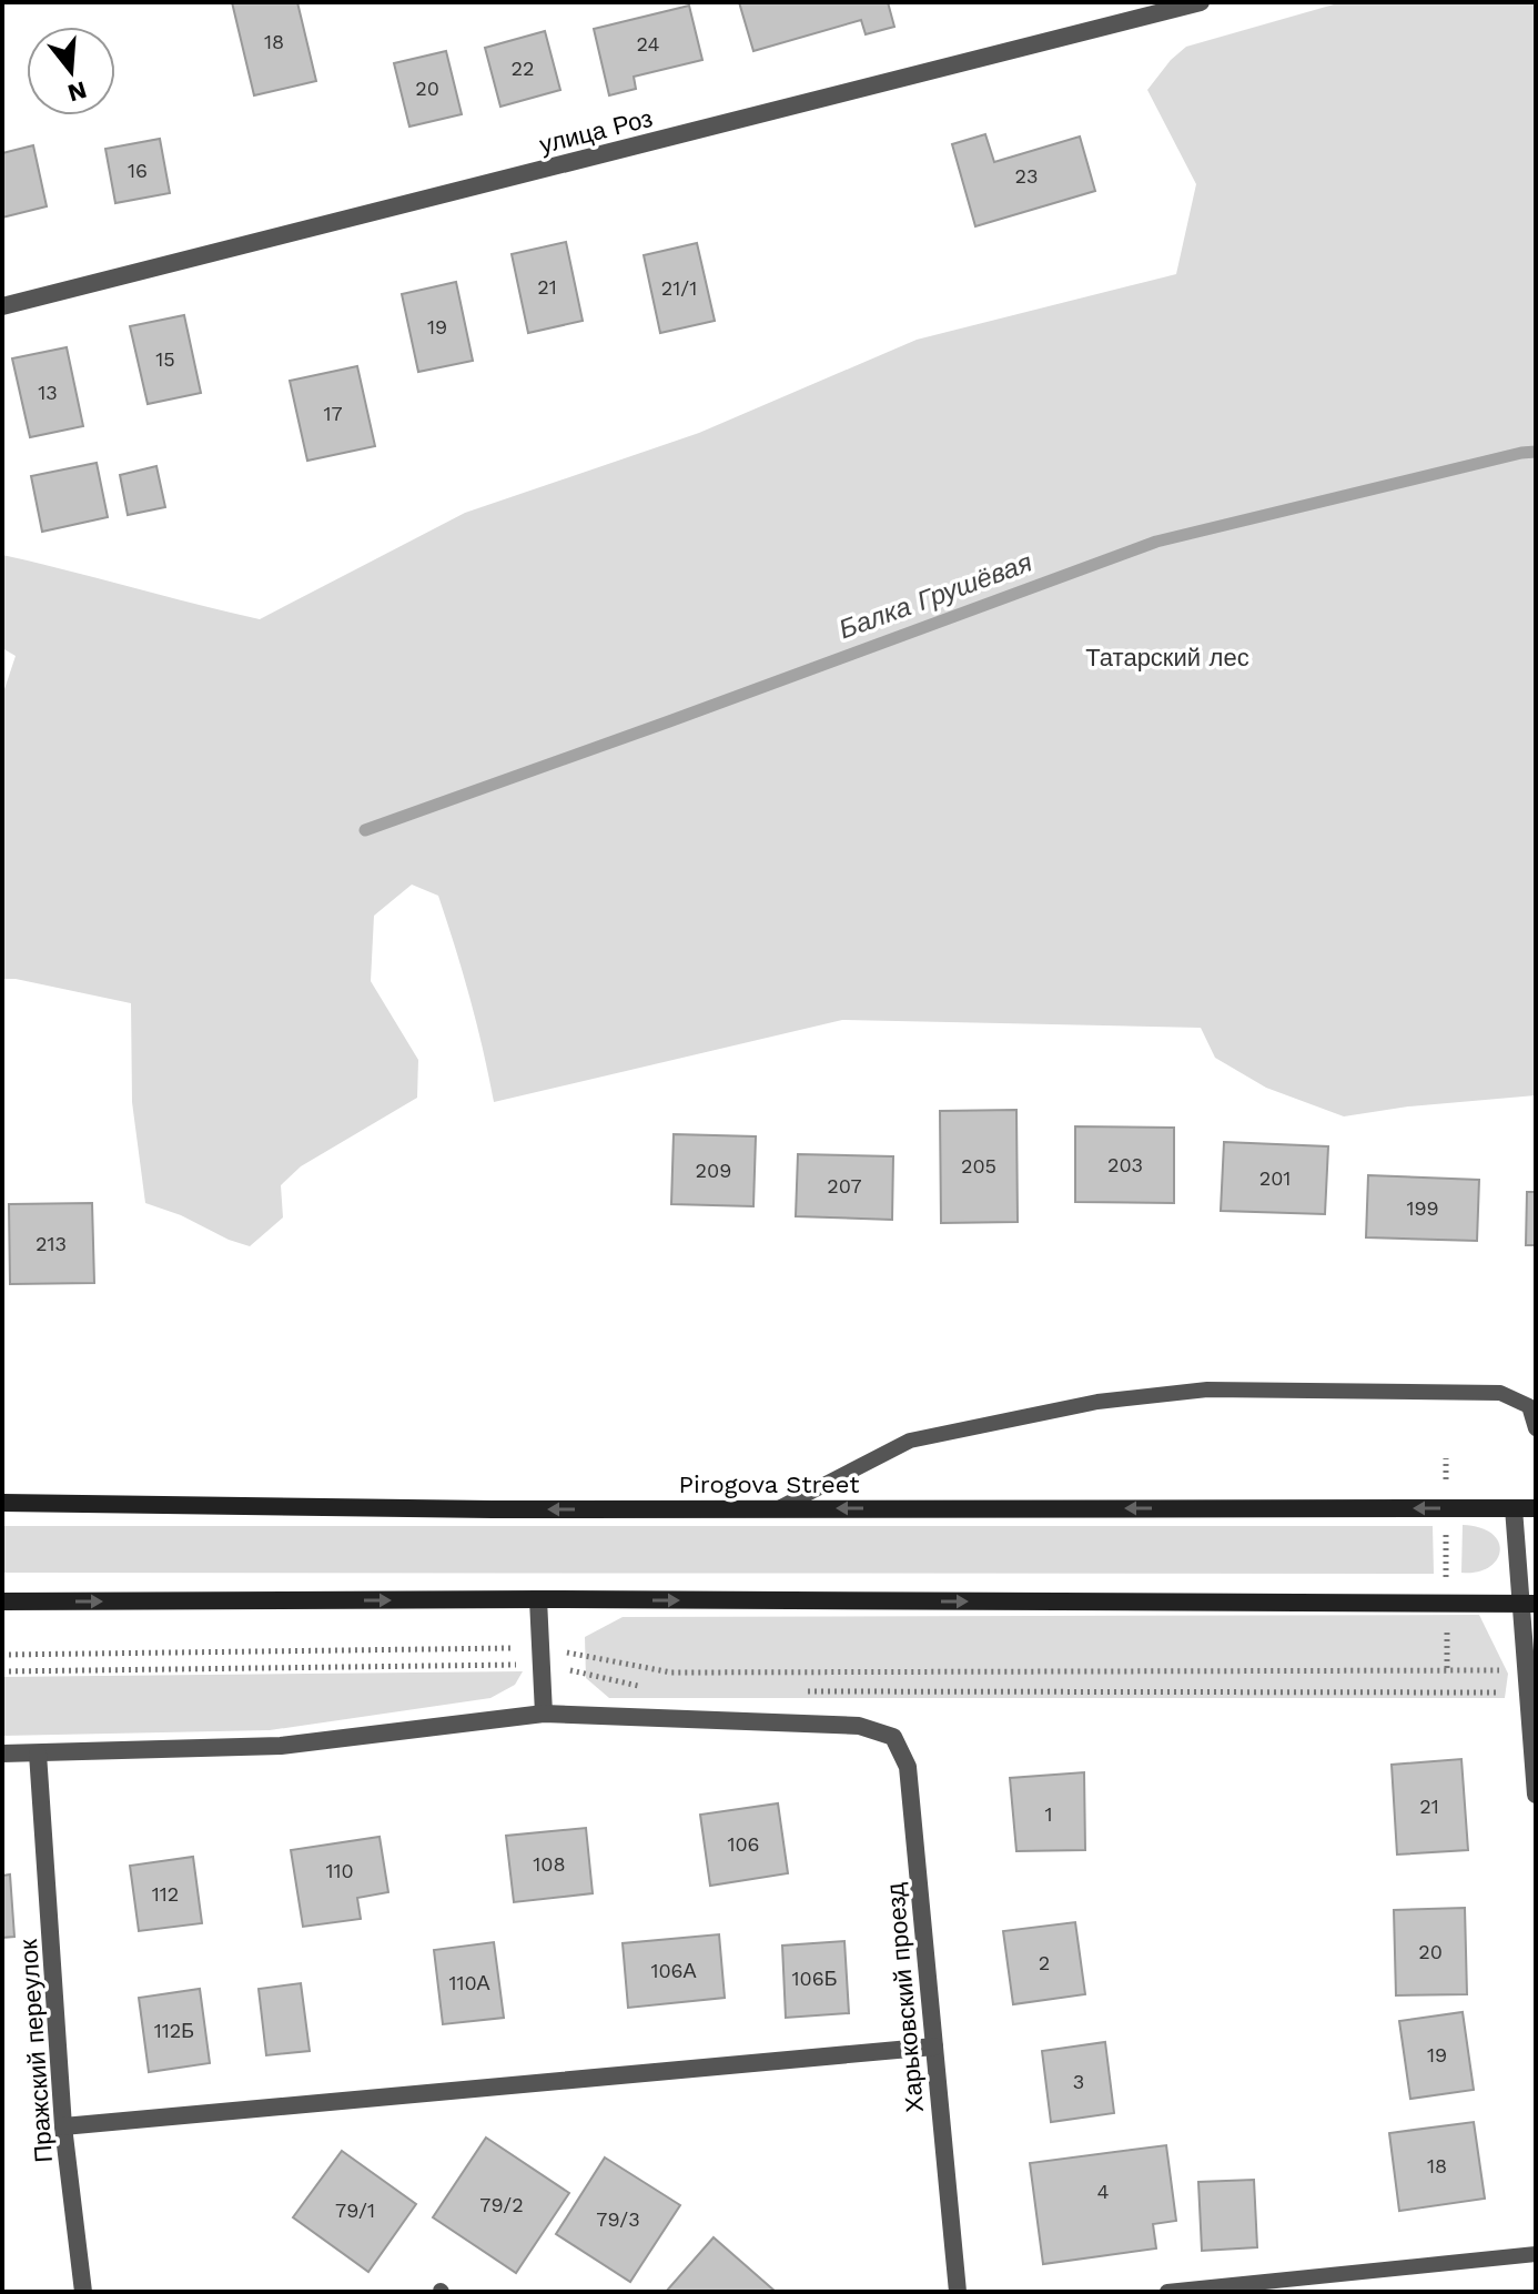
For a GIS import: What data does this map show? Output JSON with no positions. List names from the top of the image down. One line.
{"streets":{"main road":["Pirogova Street"],"street":["улица Роз","Харьковский проезд","Пражский переулок"]},"water":["Балка Грушёвая"],"parks":["Татарский лес"],"house_numbers":["18","24","22","20","16","23","21","21/1","19","15","13","17","203","205","209","201","207","199","213","21","1","106","108","110","112","20","2","106А","106Б","110А","112Б","19","3","18","4","79/2","79/1","79/3"],"north":"bottom"}
